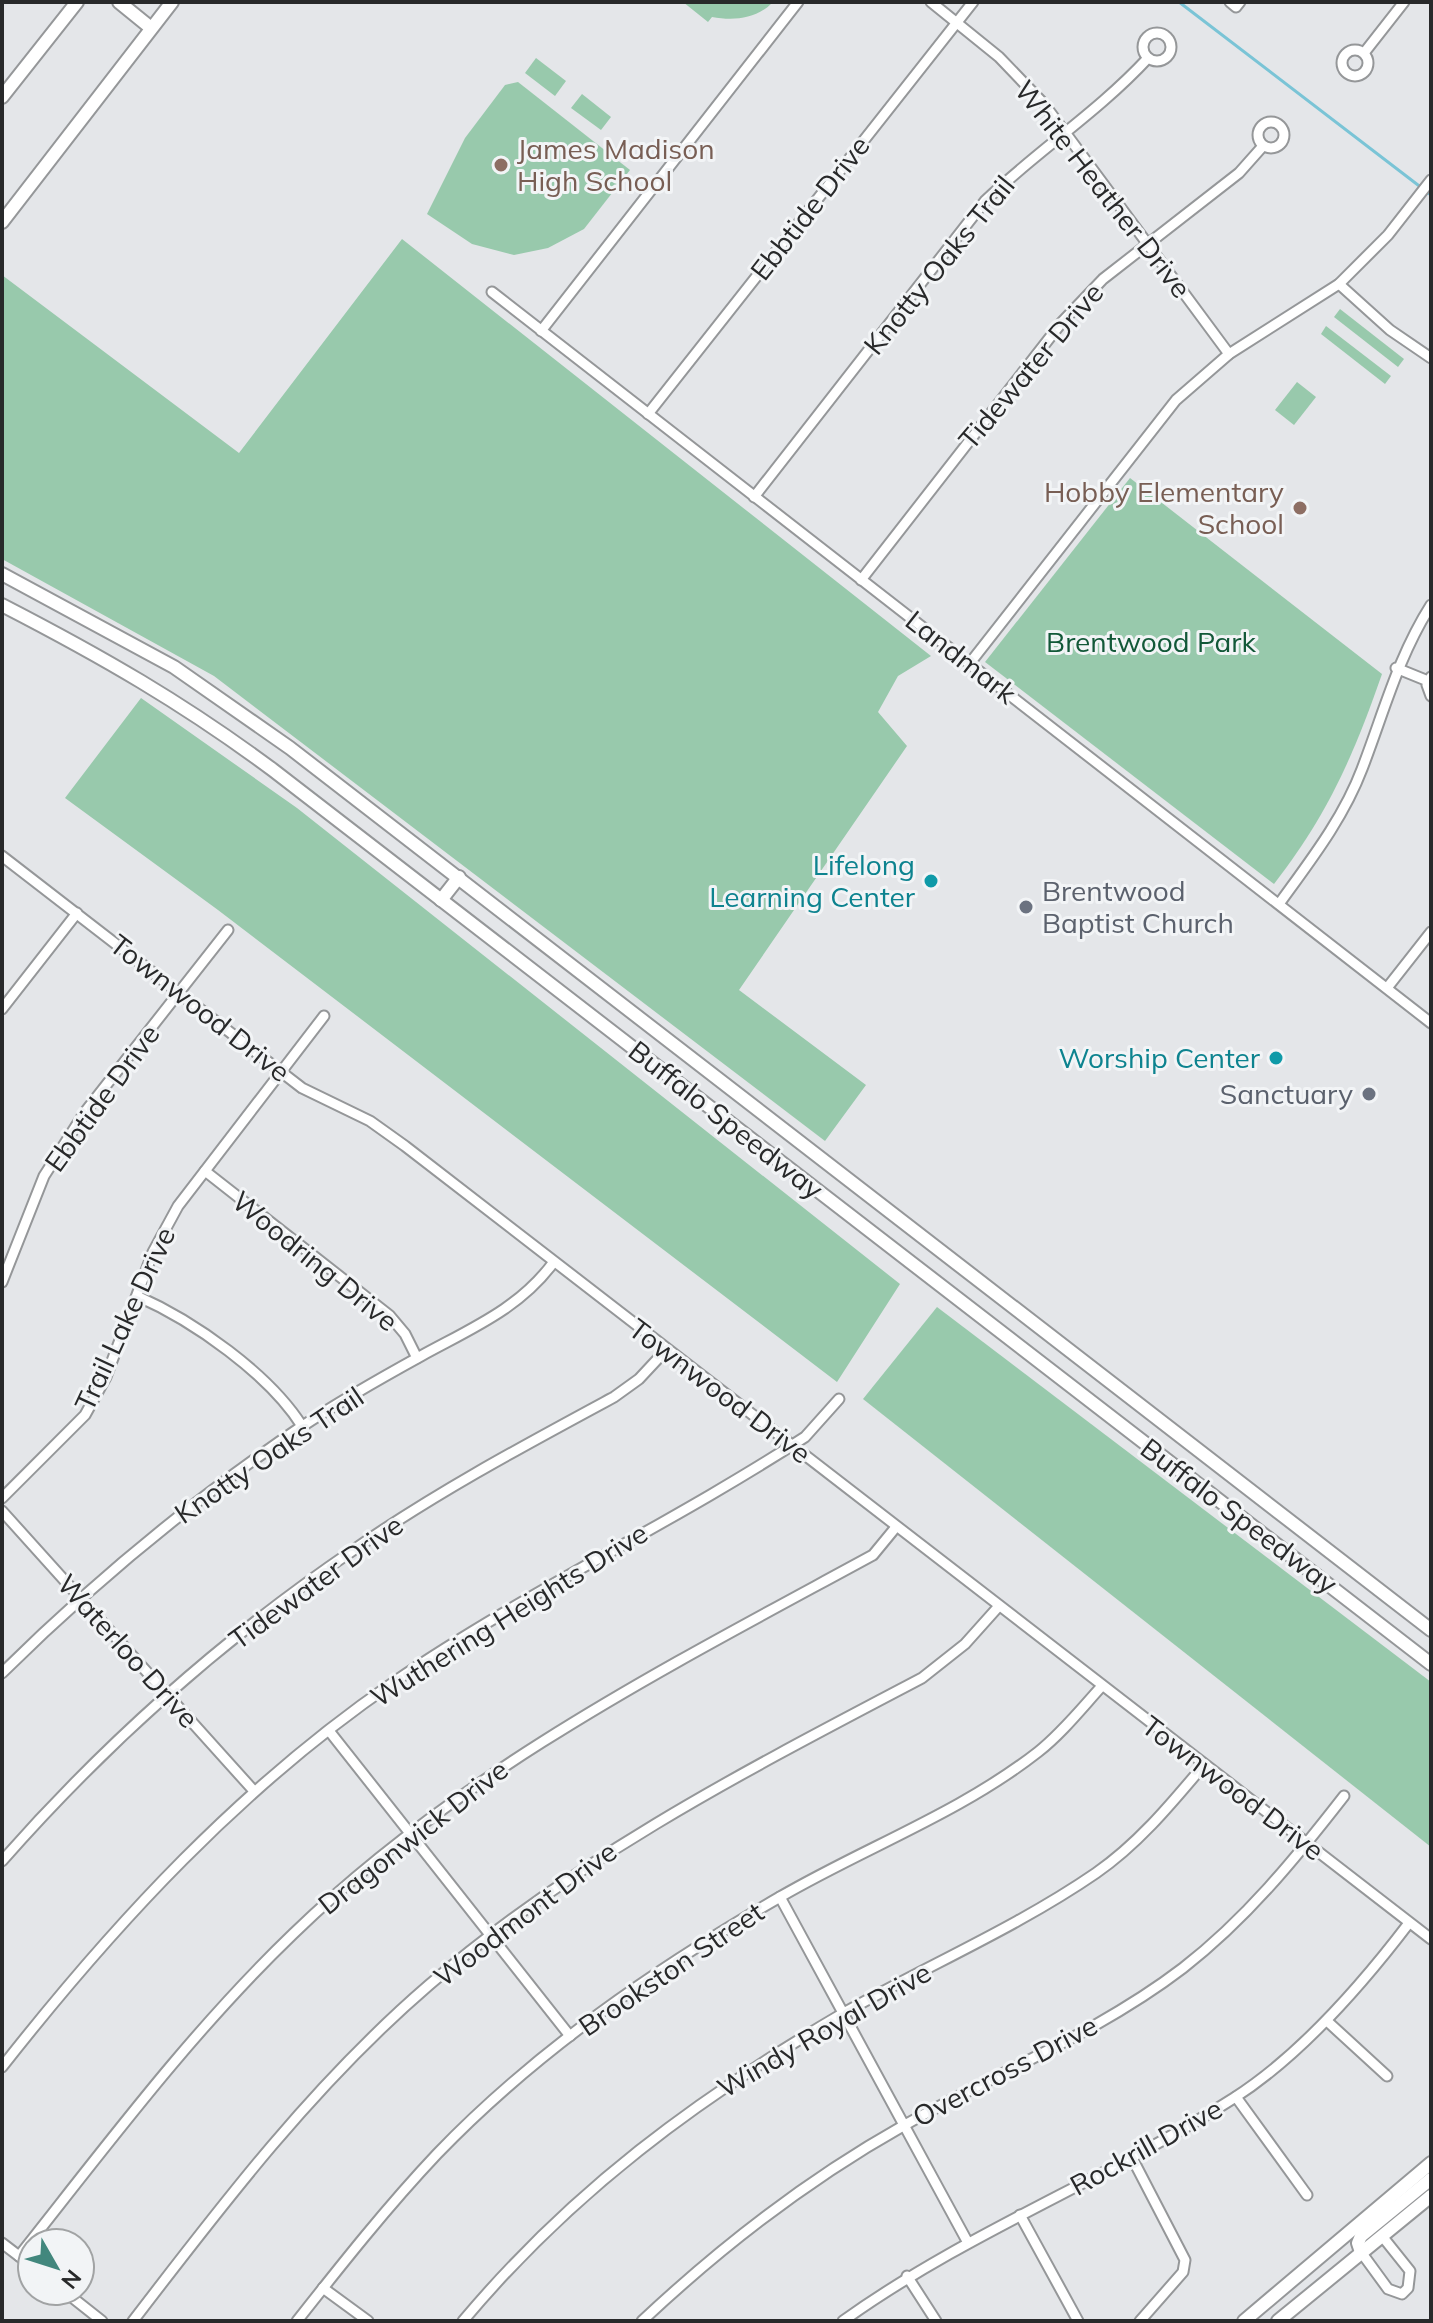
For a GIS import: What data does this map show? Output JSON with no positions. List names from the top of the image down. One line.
{"streets":{"main road":["Buffalo Speedway"],"street":["White Heather Drive","Ebbtide Drive","Knotty Oaks Trail","Tidewater Drive","Landmark","Townwood Drive","Woodring Drive","Trail Lake Drive","Wuthering Heights Drive","Waterloo Drive","Dragonwick Drive","Woodmont Drive","Brookston Street","Windy Royal Drive","Overcross Drive","Rockrill Drive"]},"crossings":[["White Heather Drive","Ebbtide Drive"],["White Heather Drive","Knotty Oaks Trail"],["White Heather Drive","Tidewater Drive"],["Ebbtide Drive","Landmark"],["Ebbtide Drive","Townwood Drive"],["Knotty Oaks Trail","Landmark"],["Knotty Oaks Trail","Townwood Drive"],["Knotty Oaks Trail","Woodring Drive"],["Knotty Oaks Trail","Waterloo Drive"],["Tidewater Drive","Landmark"],["Tidewater Drive","Townwood Drive"],["Tidewater Drive","Waterloo Drive"],["Townwood Drive","Trail Lake Drive"],["Townwood Drive","Wuthering Heights Drive"],["Townwood Drive","Dragonwick Drive"],["Townwood Drive","Woodmont Drive"],["Townwood Drive","Brookston Street"],["Townwood Drive","Windy Royal Drive"],["Townwood Drive","Overcross Drive"],["Townwood Drive","Rockrill Drive"],["Woodring Drive","Trail Lake Drive"],["Wuthering Heights Drive","Waterloo Drive"]],"parks":["Brentwood Park"],"places":["James Madison High School","Hobby Elementary School","Lifelong Learning Center","Brentwood Baptist Church","Worship Center","Sanctuary"],"north":"bottom right"}
